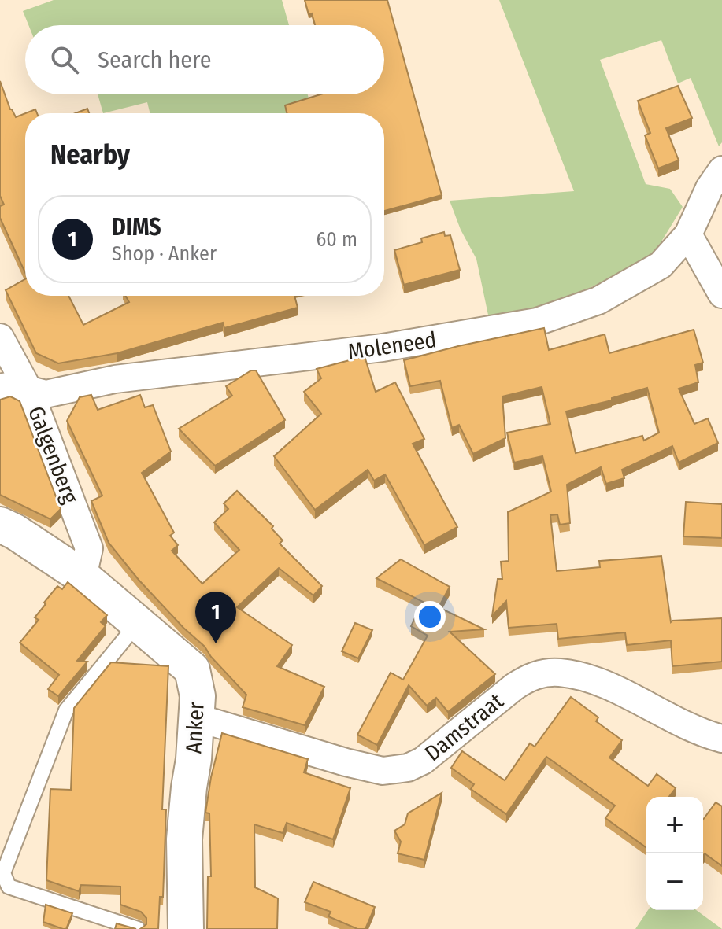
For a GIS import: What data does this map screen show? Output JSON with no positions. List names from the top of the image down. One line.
{"streets":{"street":["Moleneed","Galgenberg","Damstraat","Anker"]},"crossings":[["Moleneed","Galgenberg"],["Galgenberg","Anker"],["Damstraat","Anker"]],"page":{"search":"Search here","heading":"Nearby","list":[{"mark":"1","name":"DIMS","note":"Shop · Anker","value":"60 m"}],"pins":"1","map_buttons":["+","−"]}}
